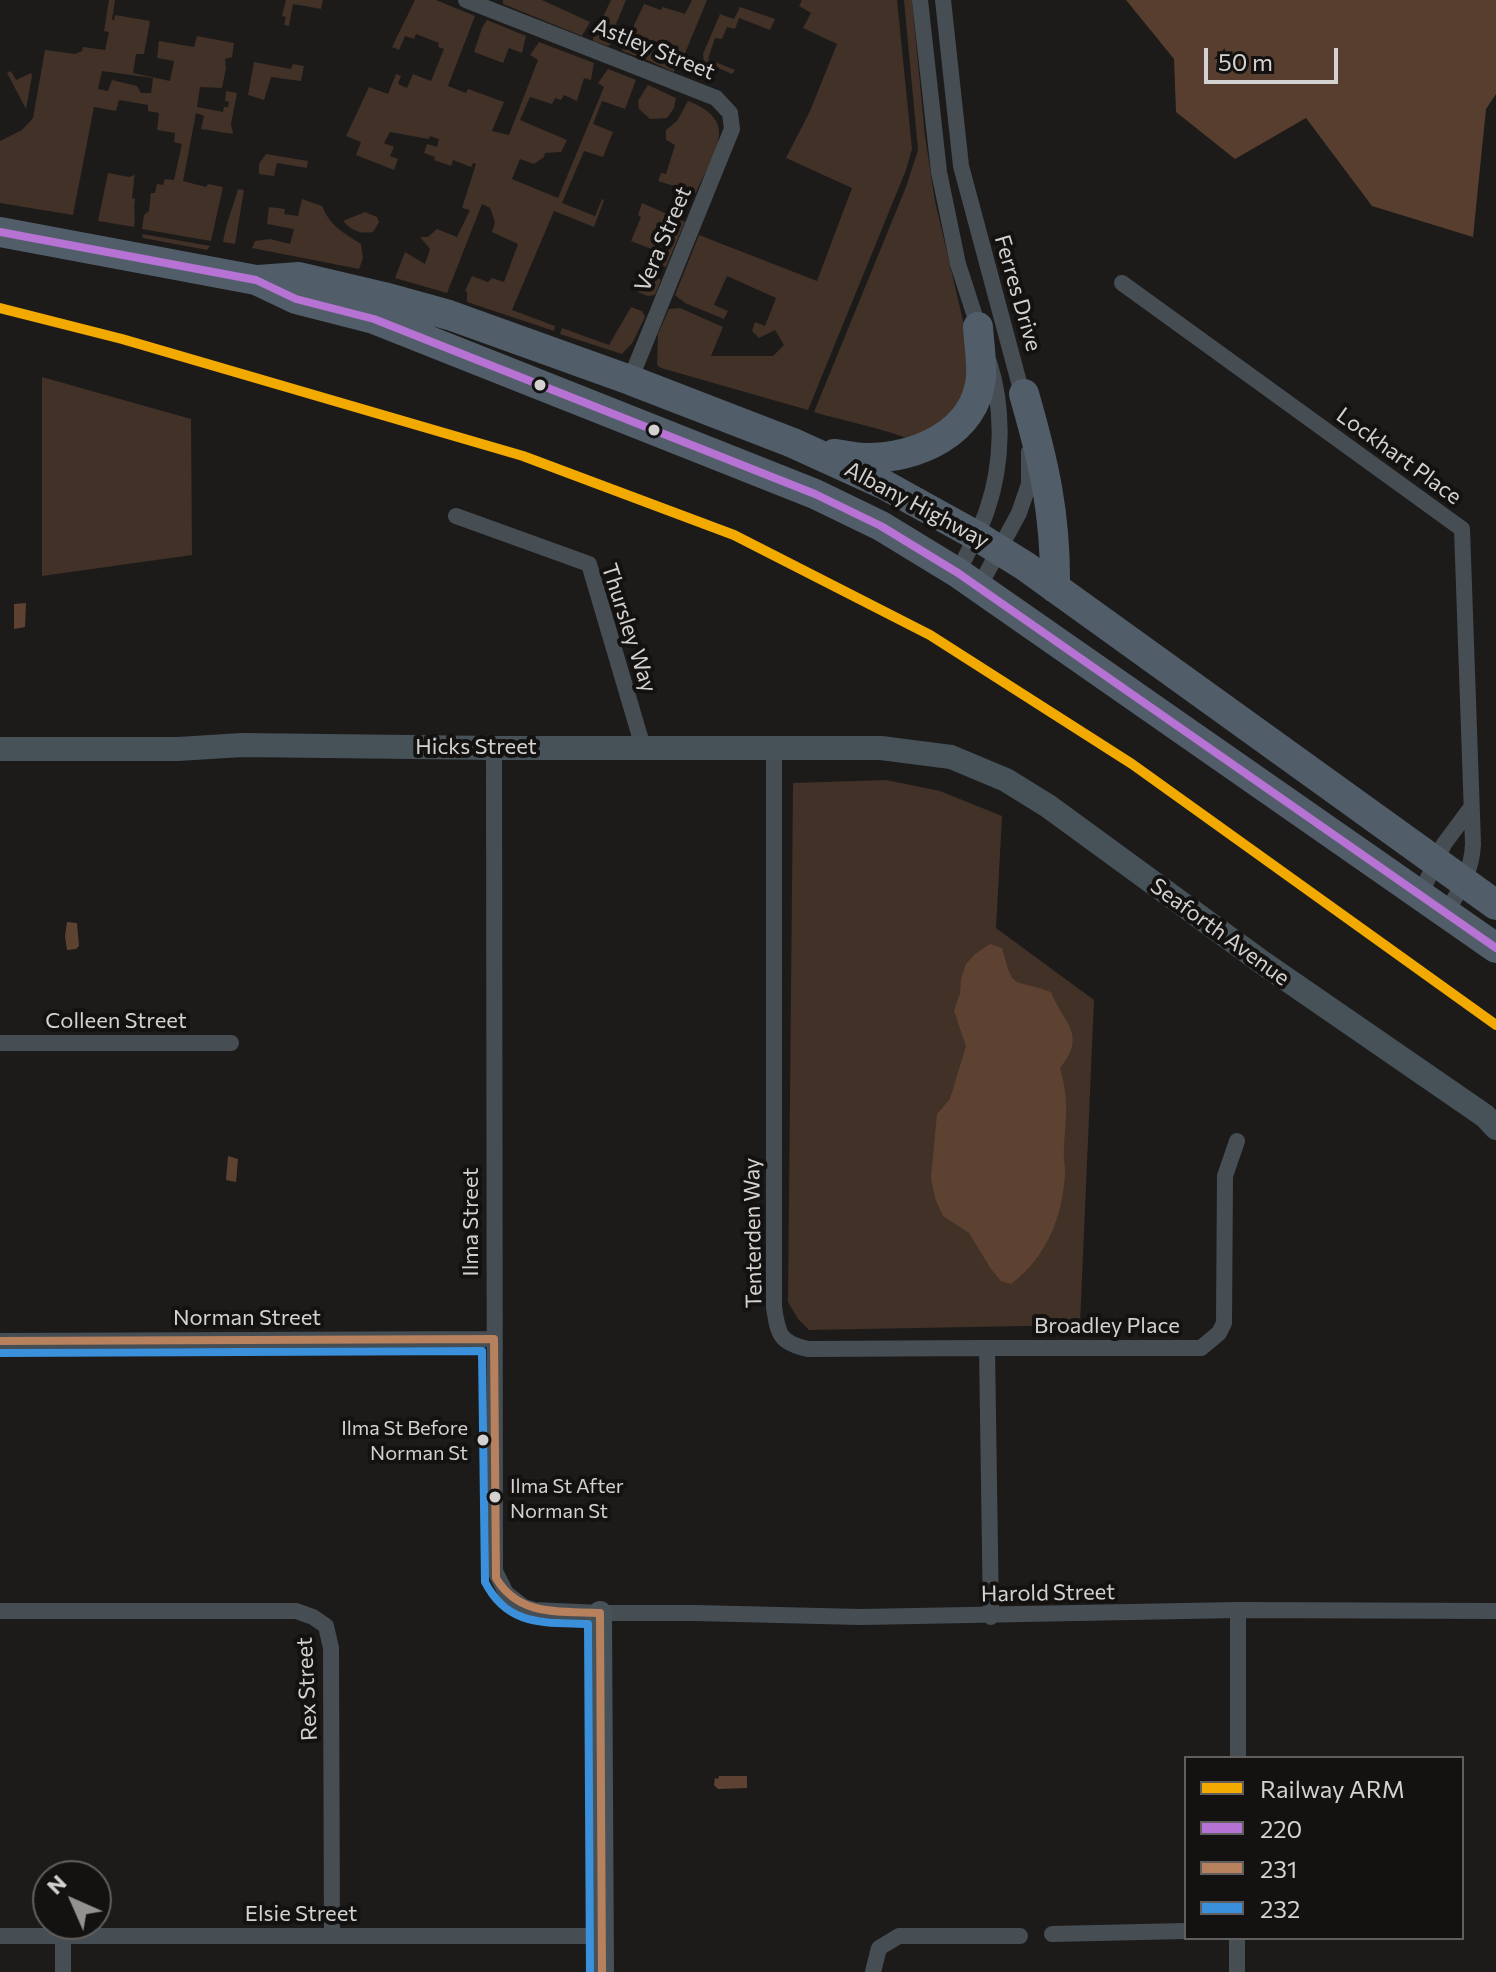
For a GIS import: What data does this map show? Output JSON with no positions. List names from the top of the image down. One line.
{"streets":{"highway":["Albany Highway"],"street":["Astley Street","Vera Street","Ferres Drive","Lockhart Place","Thursley Way","Hicks Street","Seaforth Avenue","Colleen Street","Ilma Street","Tenterden Way","Norman Street","Broadley Place","Harold Street","Rex Street","Elsie Street"]},"crossings":[["Astley Street","Vera Street"],["Vera Street","Albany Highway"],["Ferres Drive","Albany Highway"],["Lockhart Place","Albany Highway"],["Thursley Way","Hicks Street"],["Hicks Street","Seaforth Avenue"],["Hicks Street","Ilma Street"],["Hicks Street","Tenterden Way"],["Ilma Street","Norman Street"],["Ilma Street","Harold Street"],["Tenterden Way","Broadley Place"],["Rex Street","Elsie Street"]],"places":["Ilma St Before Norman St","Ilma St After Norman St"],"lines":["transit line 220","rail line ARM","transit line 231","transit line 232"],"legend":["Railway ARM","220","231","232"],"scale_bar":"50 m","north":"top left"}
